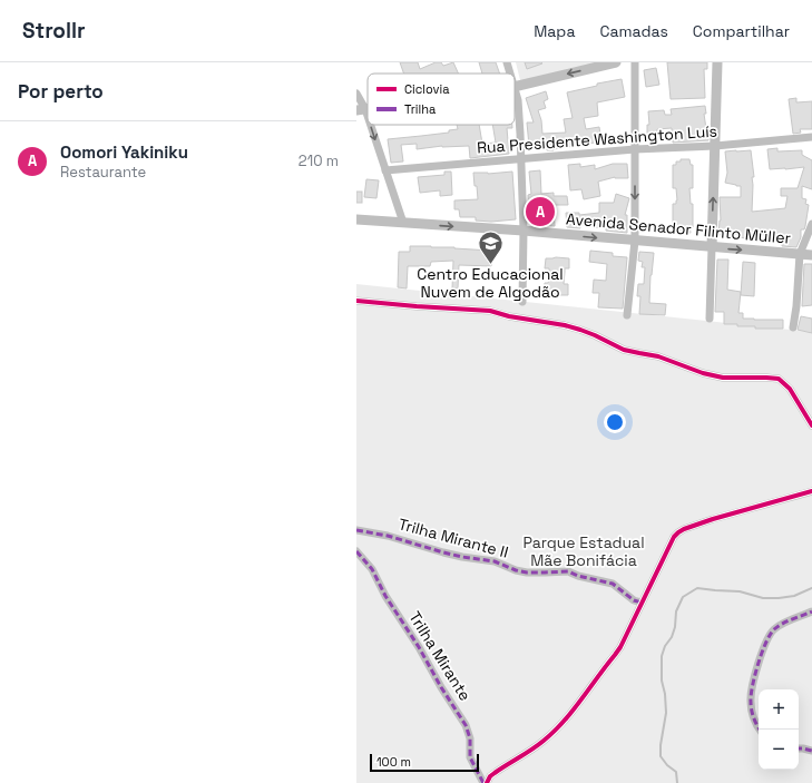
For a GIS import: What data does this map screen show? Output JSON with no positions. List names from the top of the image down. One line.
{"streets":{"street":["Rua Presidente Washington Luís","Avenida Senador Filinto Müller","Trilha Mirante II","Trilha Mirante"]},"parks":["Parque Estadual Mãe Bonifácia"],"places":{"school or university":["Centro Educacional Nuvem de Algodão"]},"legend":["Ciclovia","Trilha"],"scale_bar":"100 m","page":{"header":"Strollr","nav":["Mapa","Camadas","Compartilhar"],"heading":"Por perto","list":[{"mark":"A","name":"Oomori Yakiniku","note":"Restaurante","value":"210 m"}],"pins":"A","map_buttons":["+","−"],"scale":"100 m"}}
